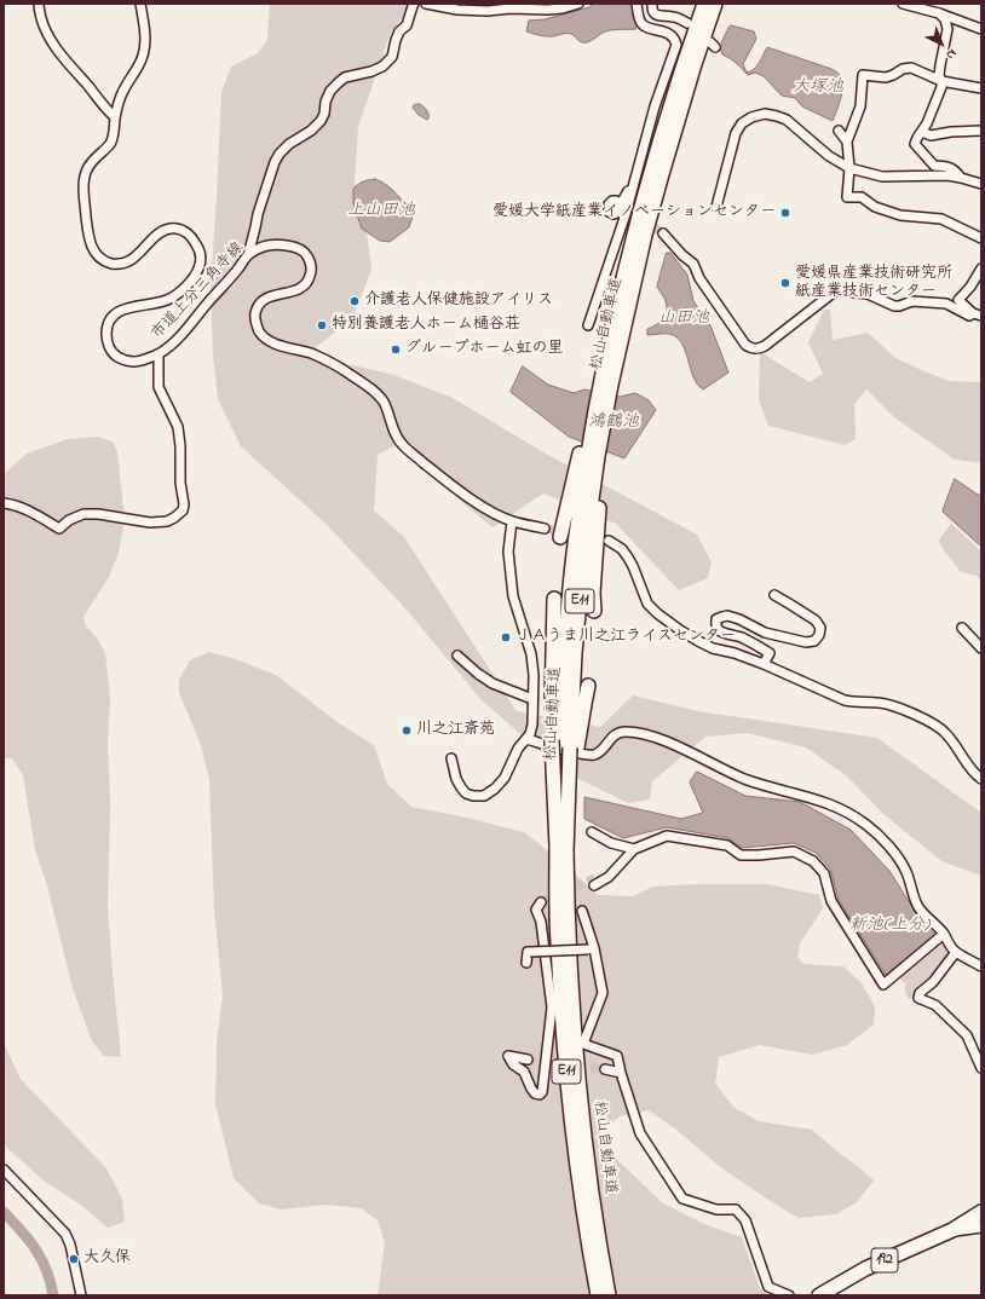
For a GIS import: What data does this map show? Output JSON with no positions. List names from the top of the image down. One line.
{"streets":{"highway":["松山自動車道","E11","192"],"street":["市道上分三角寺線"]},"water":["大塚池","上山田池","山田池","鴻鶴池","新池(上分)"],"places":["愛媛大学紙産業イノベーションセンター","愛媛県産業技術研究所 紙産業技術センター","介護老人保健施設アイリス","特別養護老人ホーム樋谷荘","グループホーム虹の里","ＪＡうま川之江ライスセンター","川之江斎苑","大久保"],"north":"bottom right"}
